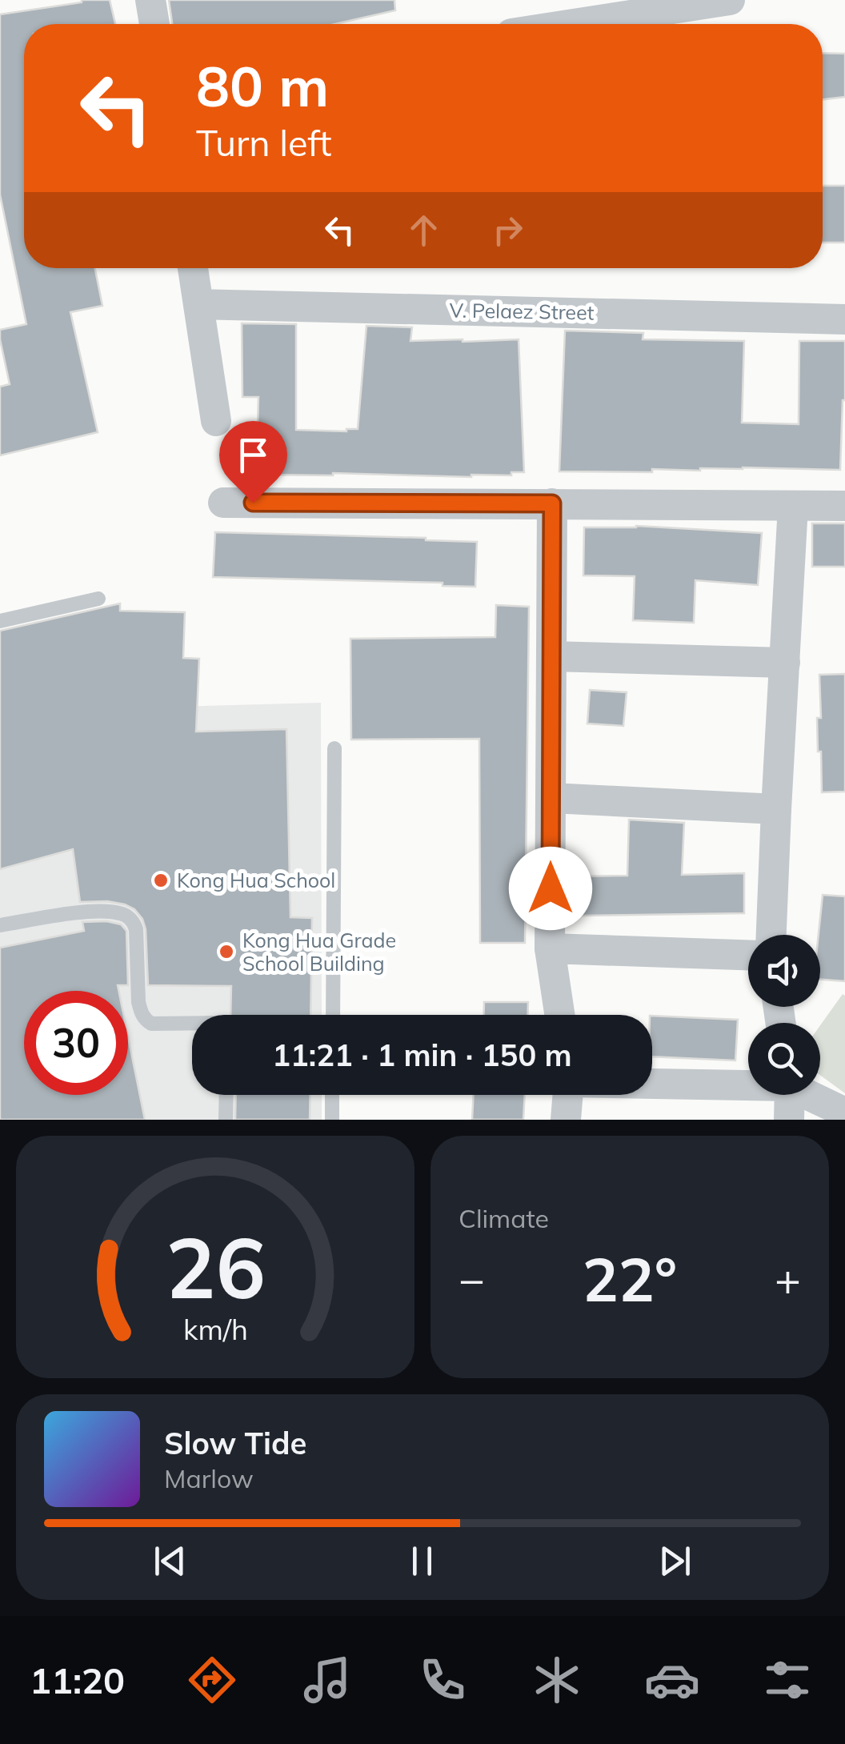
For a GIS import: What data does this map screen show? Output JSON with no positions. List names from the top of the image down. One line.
{"streets":{"street":["V. Pelaez Street"]},"places":["Kong Hua School","Kong Hua Grade School Building"],"page":{"turn":["80 m","Turn left"],"limit":"30","trip":"11:21 · 1 min · 150 m","tile":"Climate","heat":["−","22°","+"],"song":["Slow Tide","Marlow"],"tabs":"11:20","gauge":["26","km/h"]}}
